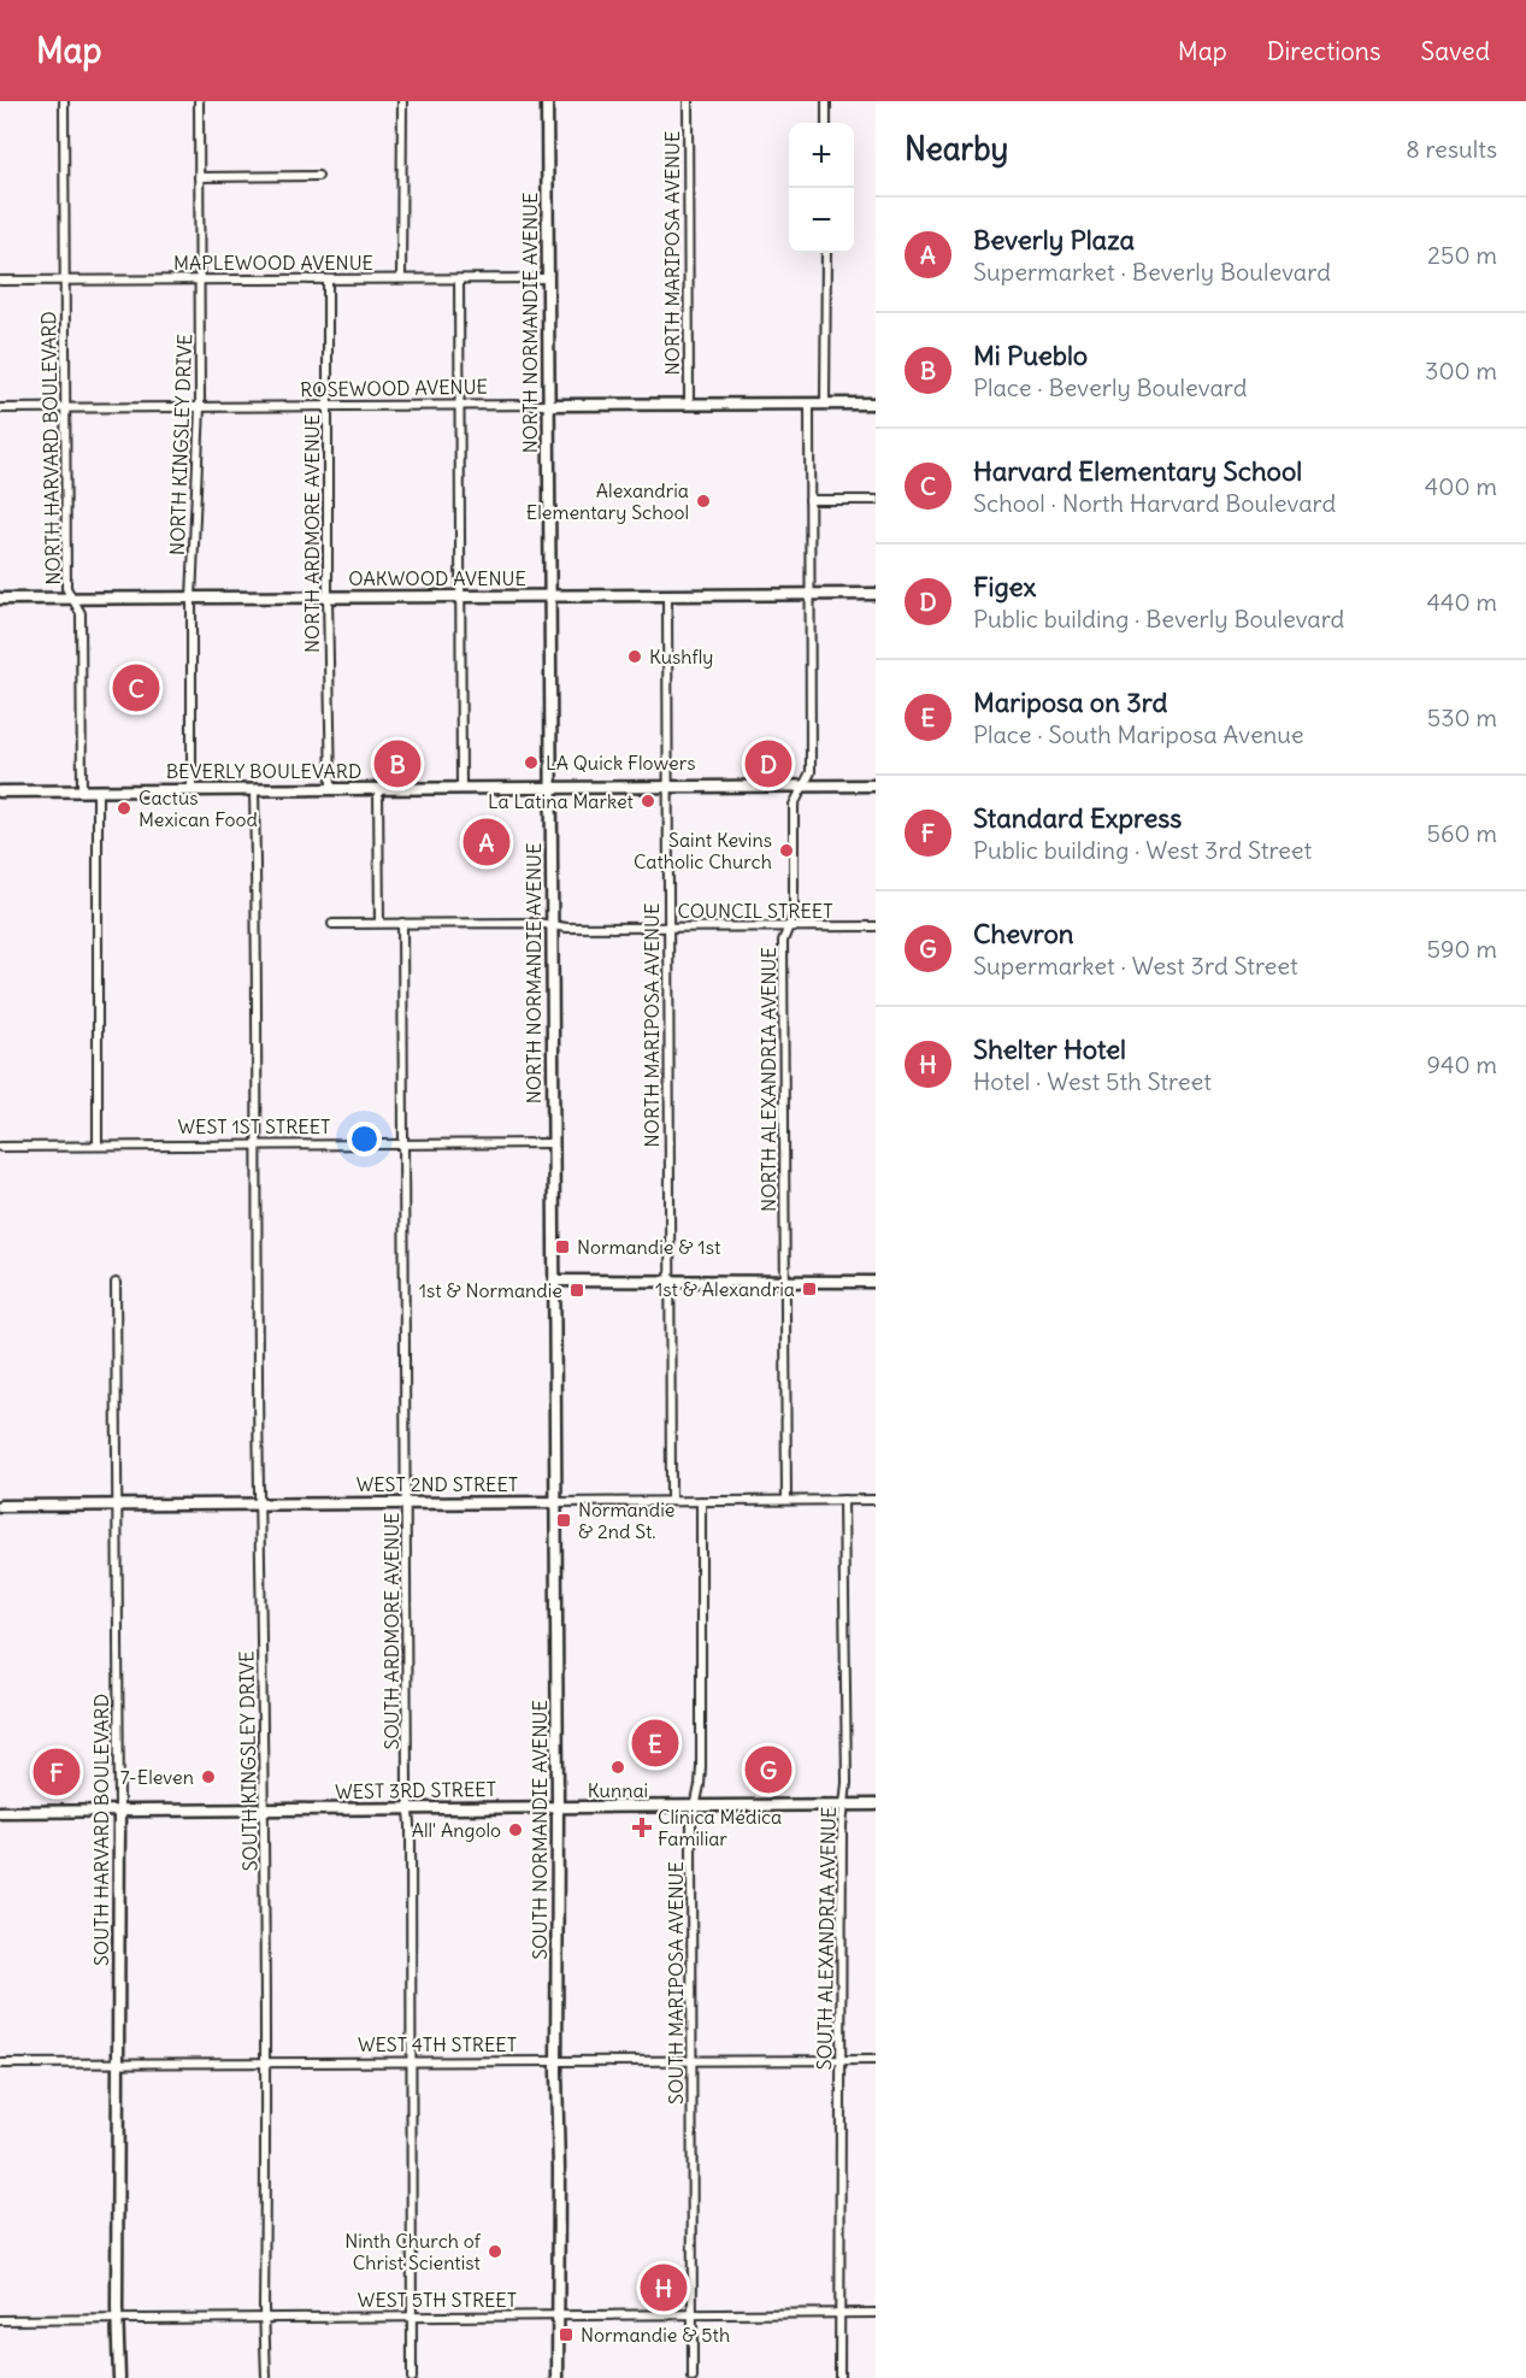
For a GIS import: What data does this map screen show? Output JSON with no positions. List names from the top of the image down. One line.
{"streets":{"main road":["NORTH NORMANDIE AVENUE","ROSEWOOD AVENUE","OAKWOOD AVENUE","BEVERLY BOULEVARD","WEST 2ND STREET","WEST 3RD STREET","SOUTH HARVARD BOULEVARD","SOUTH NORMANDIE AVENUE"],"street":["NORTH MARIPOSA AVENUE","MAPLEWOOD AVENUE","NORTH KINGSLEY DRIVE","NORTH HARVARD BOULEVARD","NORTH ARDMORE AVENUE","COUNCIL STREET","NORTH ALEXANDRIA AVENUE","WEST 1ST STREET","SOUTH ARDMORE AVENUE","SOUTH KINGSLEY DRIVE","SOUTH ALEXANDRIA AVENUE","SOUTH MARIPOSA AVENUE","WEST 4TH STREET","WEST 5TH STREET"]},"crossings":[["NORTH MARIPOSA AVENUE","ROSEWOOD AVENUE"],["NORTH MARIPOSA AVENUE","OAKWOOD AVENUE"],["NORTH MARIPOSA AVENUE","BEVERLY BOULEVARD"],["NORTH MARIPOSA AVENUE","COUNCIL STREET"],["MAPLEWOOD AVENUE","NORTH NORMANDIE AVENUE"],["MAPLEWOOD AVENUE","NORTH KINGSLEY DRIVE"],["MAPLEWOOD AVENUE","NORTH HARVARD BOULEVARD"],["MAPLEWOOD AVENUE","NORTH ARDMORE AVENUE"],["NORTH NORMANDIE AVENUE","ROSEWOOD AVENUE"],["NORTH NORMANDIE AVENUE","OAKWOOD AVENUE"],["NORTH NORMANDIE AVENUE","BEVERLY BOULEVARD"],["NORTH NORMANDIE AVENUE","COUNCIL STREET"],["NORTH NORMANDIE AVENUE","WEST 1ST STREET"],["NORTH NORMANDIE AVENUE","SOUTH NORMANDIE AVENUE"],["ROSEWOOD AVENUE","NORTH KINGSLEY DRIVE"],["ROSEWOOD AVENUE","NORTH HARVARD BOULEVARD"],["ROSEWOOD AVENUE","NORTH ARDMORE AVENUE"],["ROSEWOOD AVENUE","NORTH ALEXANDRIA AVENUE"],["NORTH KINGSLEY DRIVE","OAKWOOD AVENUE"],["NORTH KINGSLEY DRIVE","BEVERLY BOULEVARD"],["NORTH HARVARD BOULEVARD","OAKWOOD AVENUE"],["NORTH HARVARD BOULEVARD","BEVERLY BOULEVARD"],["NORTH ARDMORE AVENUE","OAKWOOD AVENUE"],["NORTH ARDMORE AVENUE","BEVERLY BOULEVARD"],["OAKWOOD AVENUE","NORTH ALEXANDRIA AVENUE"],["BEVERLY BOULEVARD","NORTH ALEXANDRIA AVENUE"],["COUNCIL STREET","NORTH ALEXANDRIA AVENUE"],["NORTH ALEXANDRIA AVENUE","WEST 2ND STREET"],["WEST 1ST STREET","SOUTH ARDMORE AVENUE"],["WEST 1ST STREET","SOUTH KINGSLEY DRIVE"],["WEST 2ND STREET","SOUTH ARDMORE AVENUE"],["WEST 2ND STREET","SOUTH KINGSLEY DRIVE"],["WEST 2ND STREET","SOUTH HARVARD BOULEVARD"],["WEST 2ND STREET","SOUTH NORMANDIE AVENUE"],["WEST 2ND STREET","SOUTH ALEXANDRIA AVENUE"],["WEST 2ND STREET","SOUTH MARIPOSA AVENUE"],["SOUTH ARDMORE AVENUE","WEST 3RD STREET"],["SOUTH ARDMORE AVENUE","WEST 4TH STREET"],["SOUTH ARDMORE AVENUE","WEST 5TH STREET"],["SOUTH KINGSLEY DRIVE","WEST 3RD STREET"],["SOUTH KINGSLEY DRIVE","WEST 4TH STREET"],["SOUTH KINGSLEY DRIVE","WEST 5TH STREET"],["WEST 3RD STREET","SOUTH HARVARD BOULEVARD"],["WEST 3RD STREET","SOUTH NORMANDIE AVENUE"],["WEST 3RD STREET","SOUTH ALEXANDRIA AVENUE"],["WEST 3RD STREET","SOUTH MARIPOSA AVENUE"],["SOUTH HARVARD BOULEVARD","WEST 4TH STREET"],["SOUTH HARVARD BOULEVARD","WEST 5TH STREET"],["SOUTH NORMANDIE AVENUE","WEST 4TH STREET"],["SOUTH NORMANDIE AVENUE","WEST 5TH STREET"],["SOUTH ALEXANDRIA AVENUE","WEST 4TH STREET"],["SOUTH ALEXANDRIA AVENUE","WEST 5TH STREET"],["SOUTH MARIPOSA AVENUE","WEST 4TH STREET"],["SOUTH MARIPOSA AVENUE","WEST 5TH STREET"]],"places":{"other":["Alexandria Elementary School","Kushfly","LA Quick Flowers","La Latina Market","Cactus Mexican Food","Saint Kevins Catholic Church","Kunnai","7-Eleven","All' Angolo","Ninth Church of Christ Scientist"],"transit":["Normandie & 1st","1st & Alexandria","1st & Normandie","Normandie & 2nd St.","Normandie & 5th"],"health":["Clínica Médica Familiar"]},"page":{"header":"Map","nav":["Map","Directions","Saved"],"heading":["Nearby","8 results"],"map_buttons":["+","−"],"list":[{"mark":"A","name":"Beverly Plaza","note":"Supermarket · Beverly Boulevard","value":"250 m"},{"mark":"B","name":"Mi Pueblo","note":"Place · Beverly Boulevard","value":"300 m"},{"mark":"C","name":"Harvard Elementary School","note":"School · North Harvard Boulevard","value":"400 m"},{"mark":"D","name":"Figex","note":"Public building · Beverly Boulevard","value":"440 m"},{"mark":"E","name":"Mariposa on 3rd","note":"Place · South Mariposa Avenue","value":"530 m"},{"mark":"F","name":"Standard Express","note":"Public building · West 3rd Street","value":"560 m"},{"mark":"G","name":"Chevron","note":"Supermarket · West 3rd Street","value":"590 m"},{"mark":"H","name":"Shelter Hotel","note":"Hotel · West 5th Street","value":"940 m"}],"pins":["C","B","D","A","E","G","F","H"]}}
